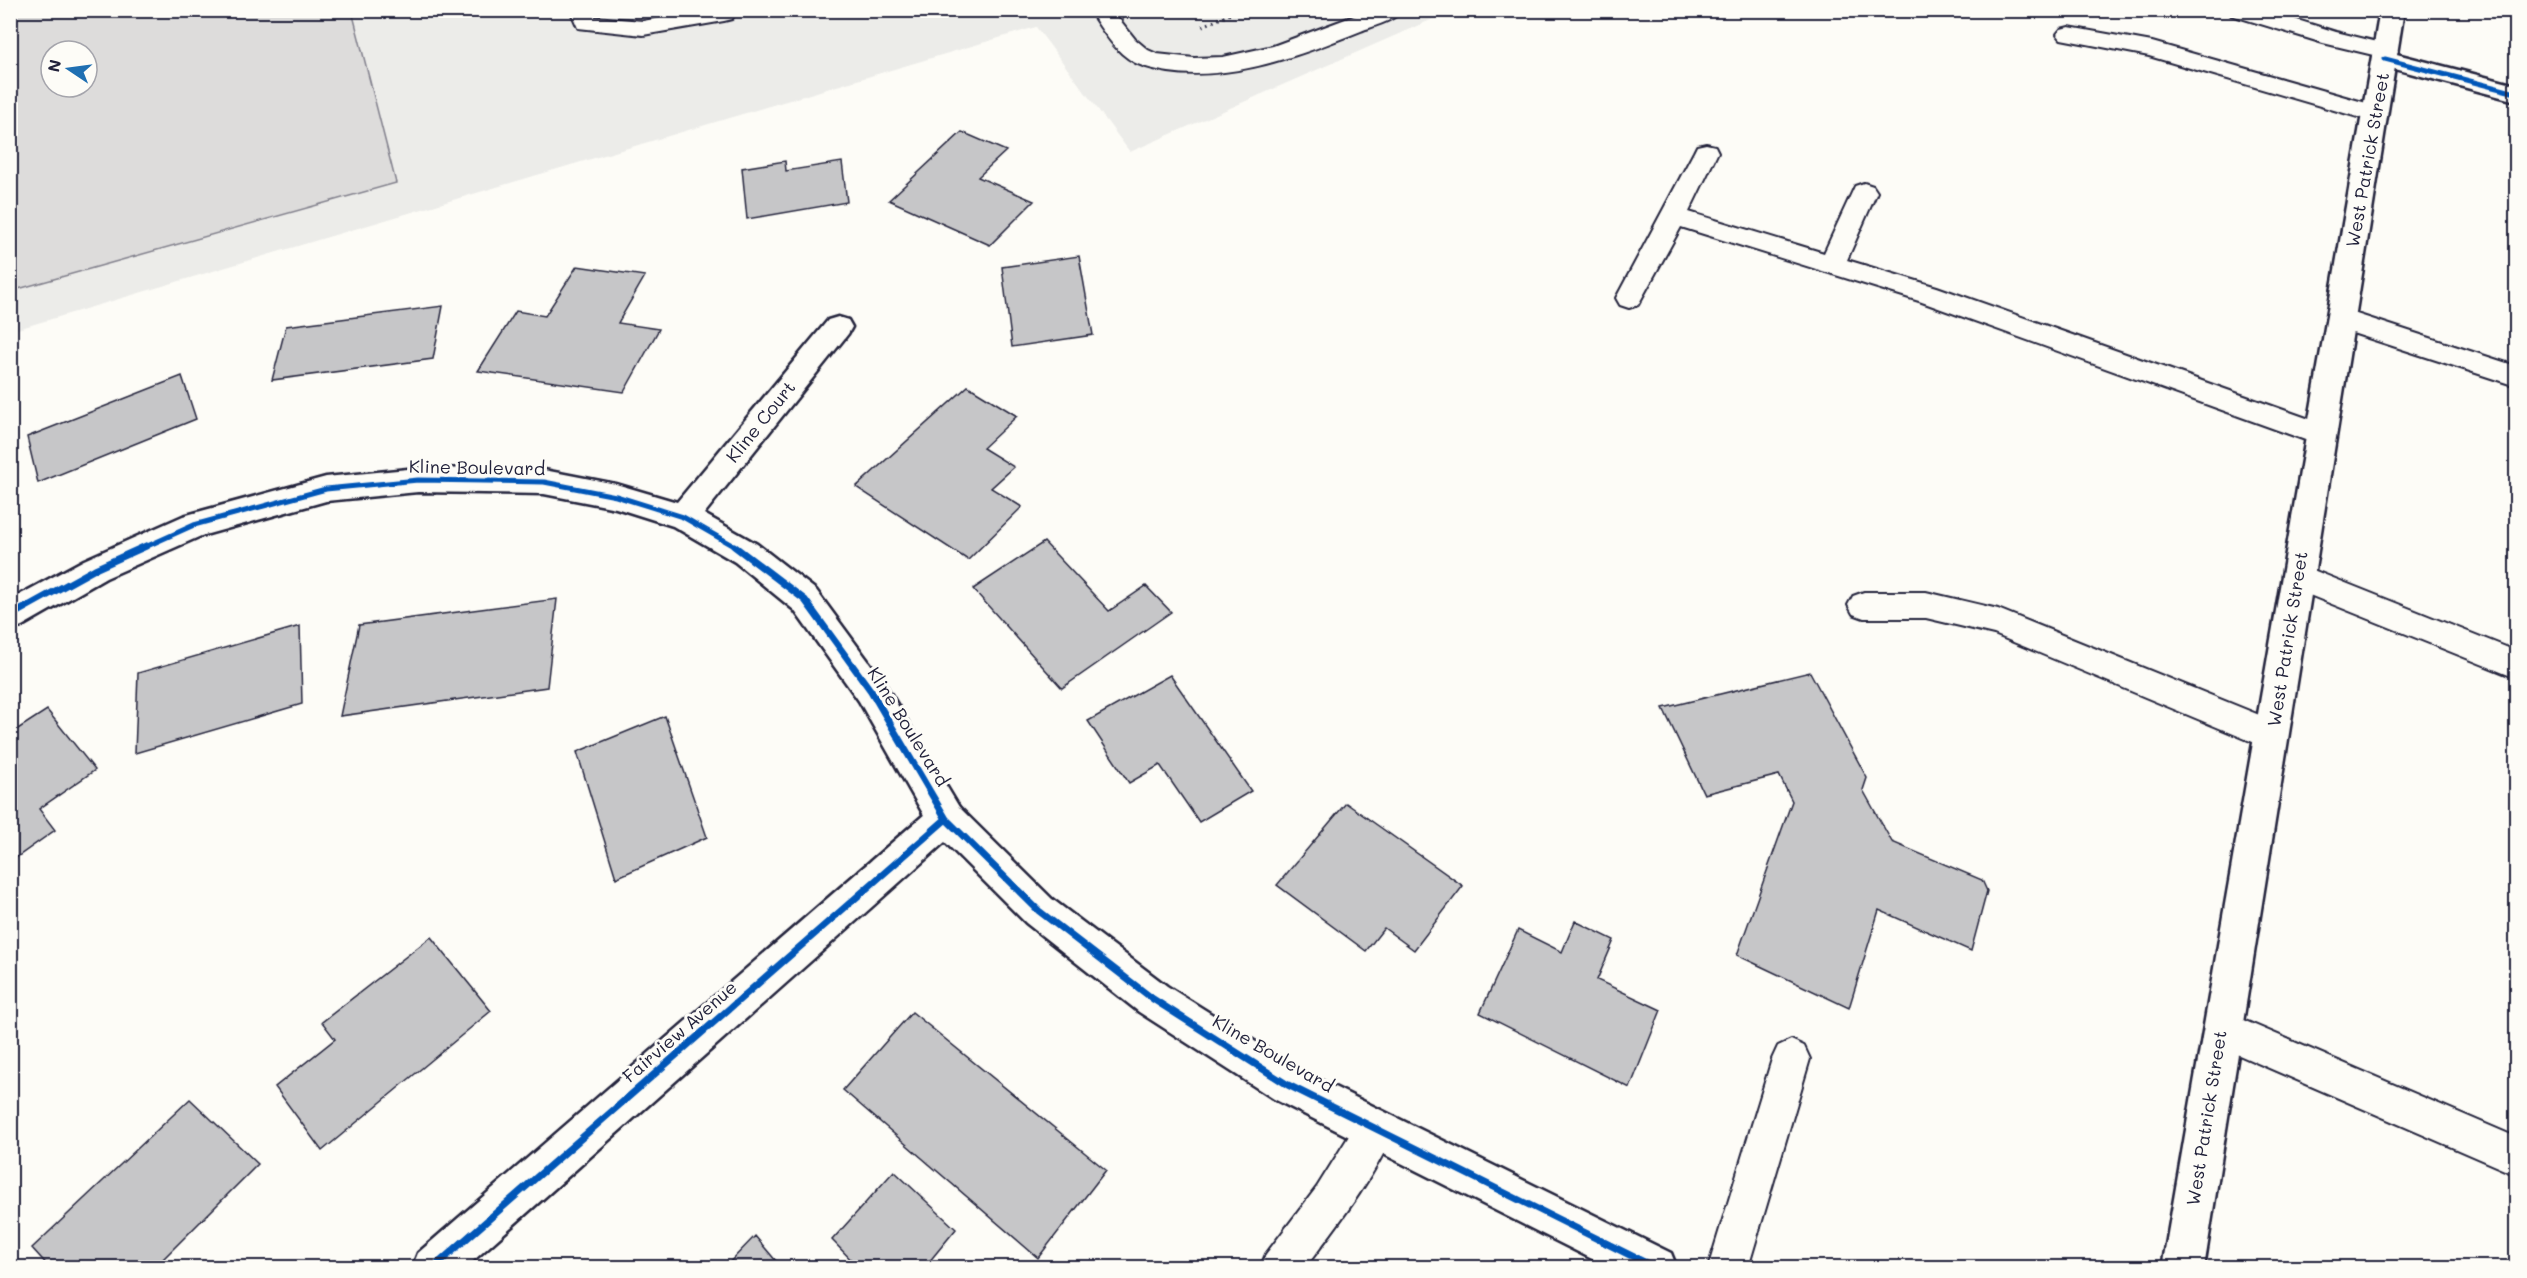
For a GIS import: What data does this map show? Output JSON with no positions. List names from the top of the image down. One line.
{"streets":{"street":["West Patrick Street","Kline Court","Kline Boulevard","Fairview Avenue"]},"crossings":[["Kline Court","Kline Boulevard"],["Kline Boulevard","Fairview Avenue"]],"north":"left"}
